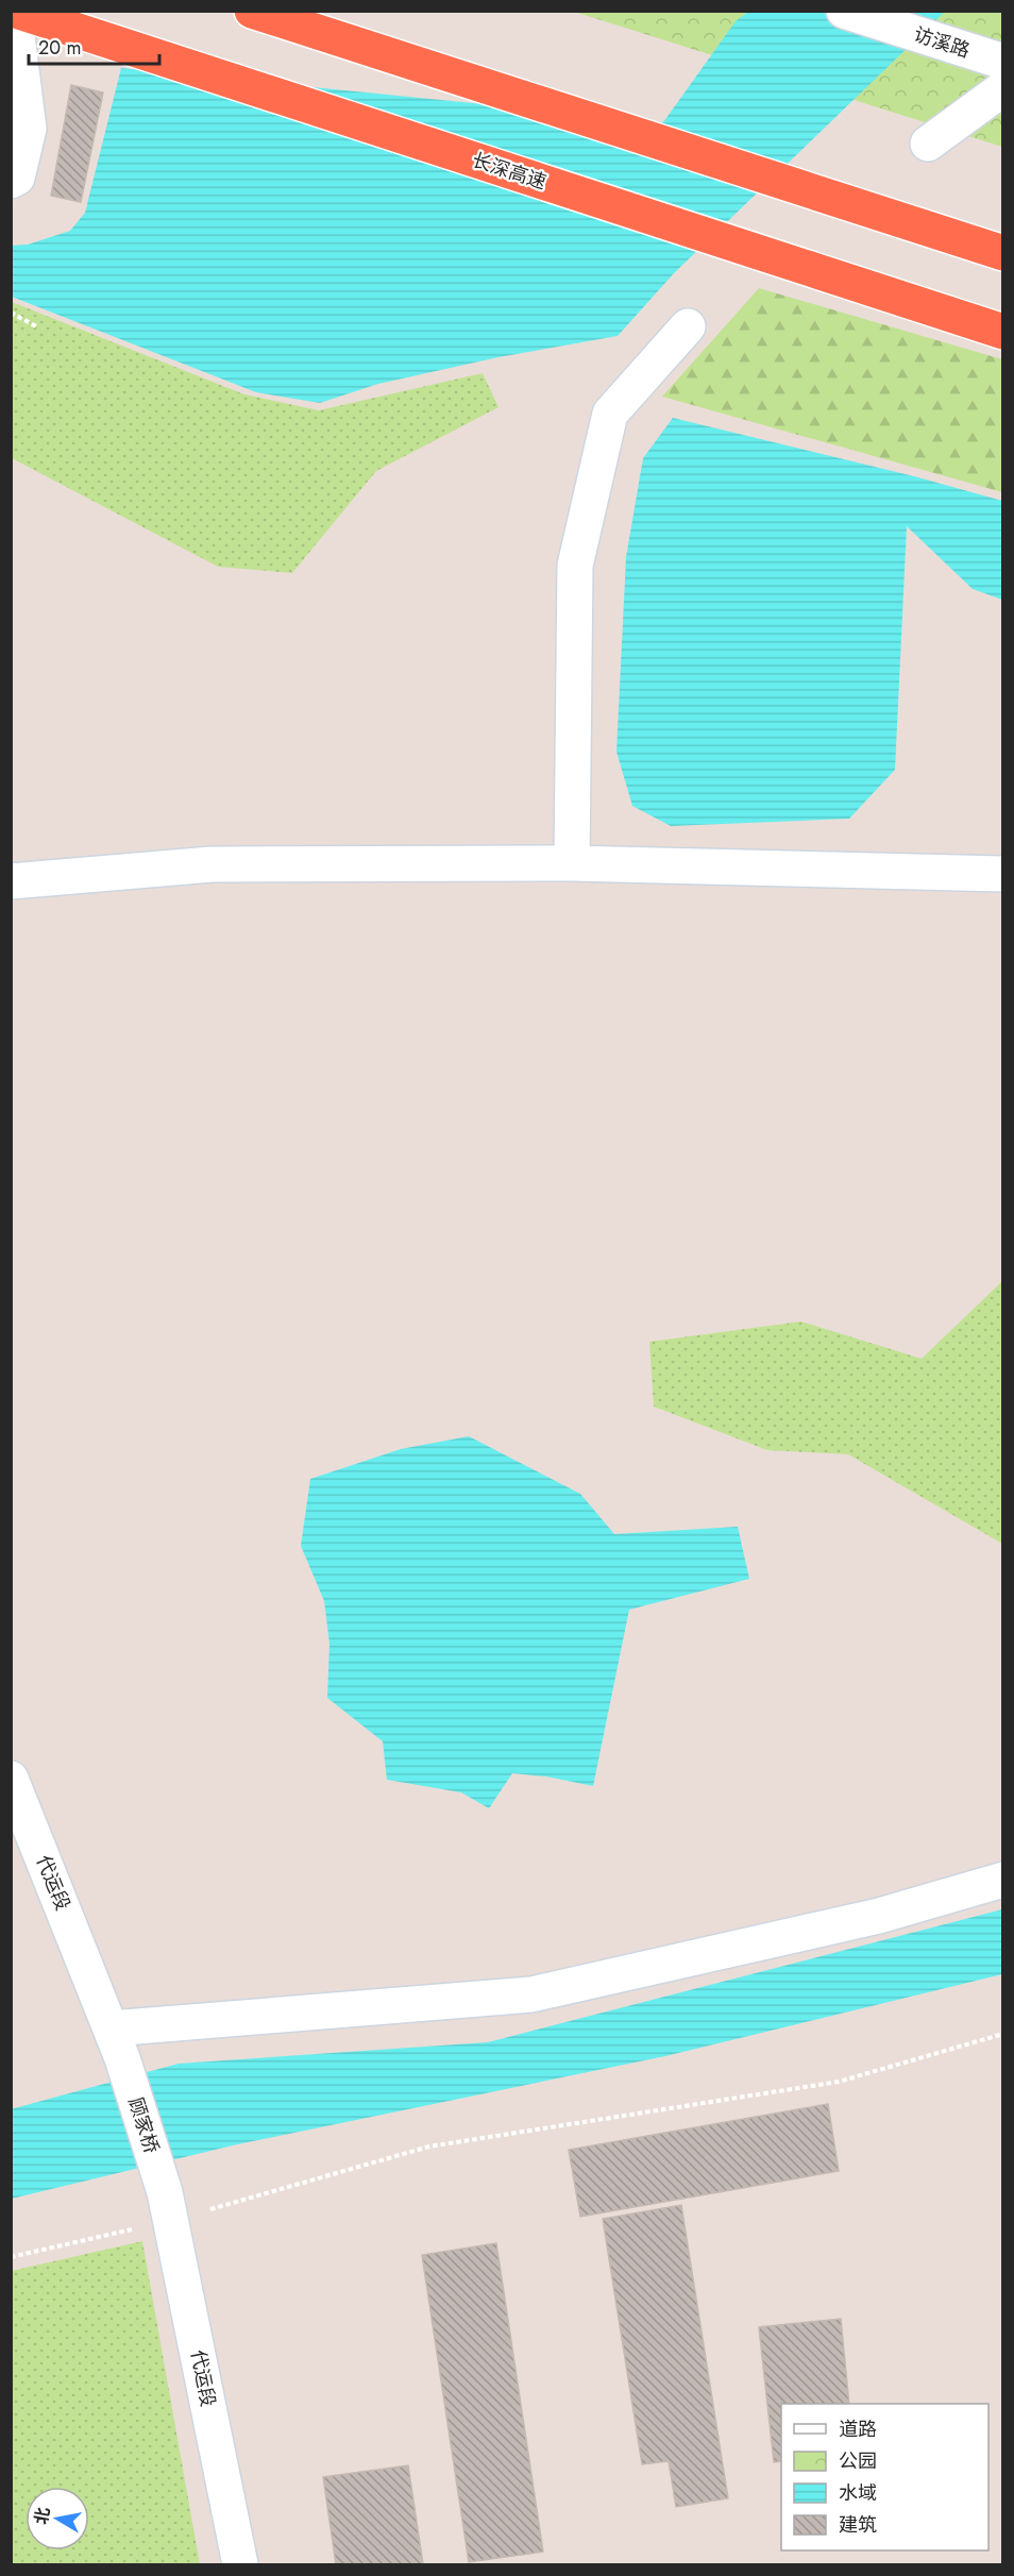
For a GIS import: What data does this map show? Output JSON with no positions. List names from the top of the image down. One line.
{"streets":{"highway":["长深高速"],"street":["访溪路","代运段","顾家桥"]},"crossings":[["代运段","顾家桥"]],"legend":["道路","公园","水域","建筑"],"scale_bar":"20 m","north":"left"}
